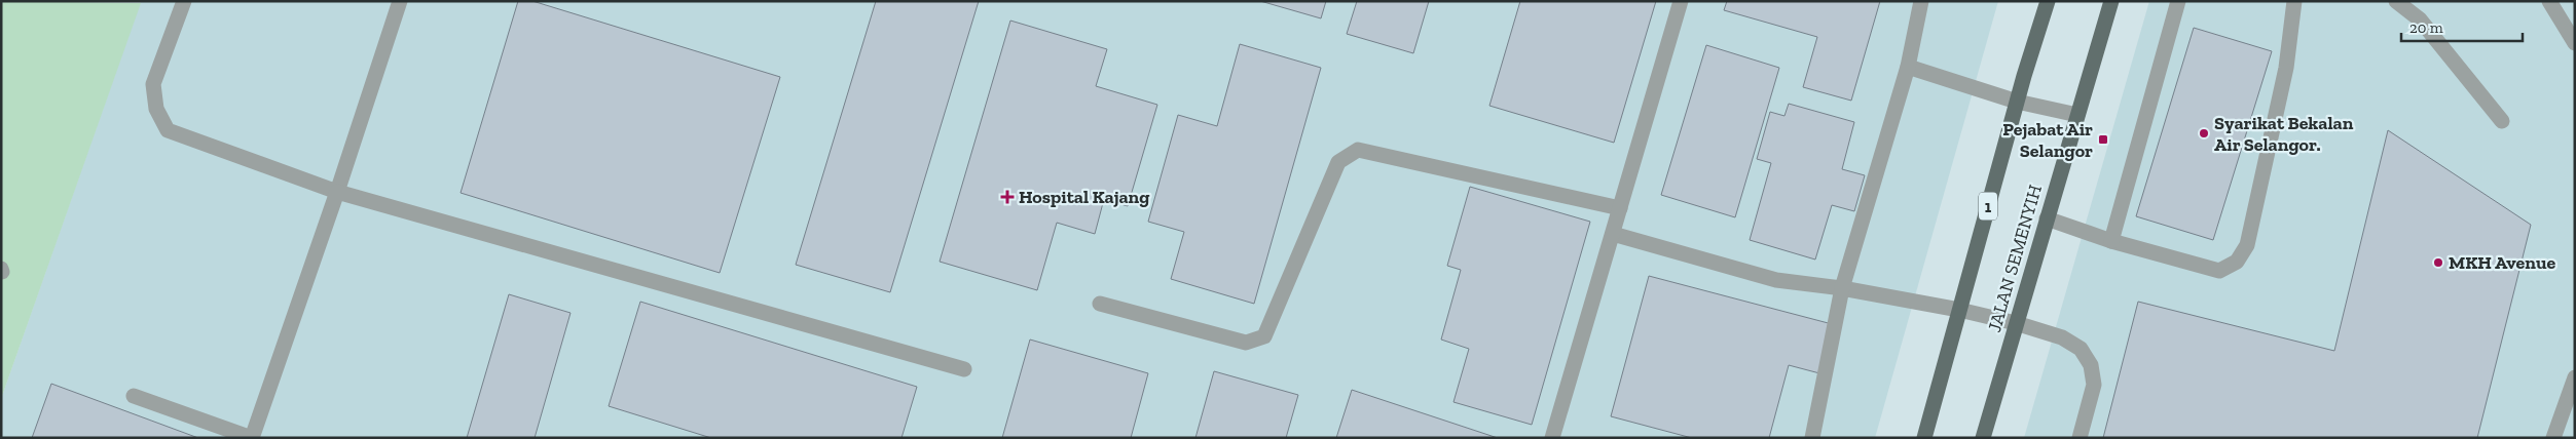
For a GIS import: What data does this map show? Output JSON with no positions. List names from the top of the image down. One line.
{"streets":{"main road":["1","JALAN SEMENYIH"]},"places":{"other":["Syarikat Bekalan Air Selangor.","MKH Avenue"],"transit":["Pejabat Air Selangor"],"health":["Hospital Kajang"]},"scale_bar":"20 m"}
